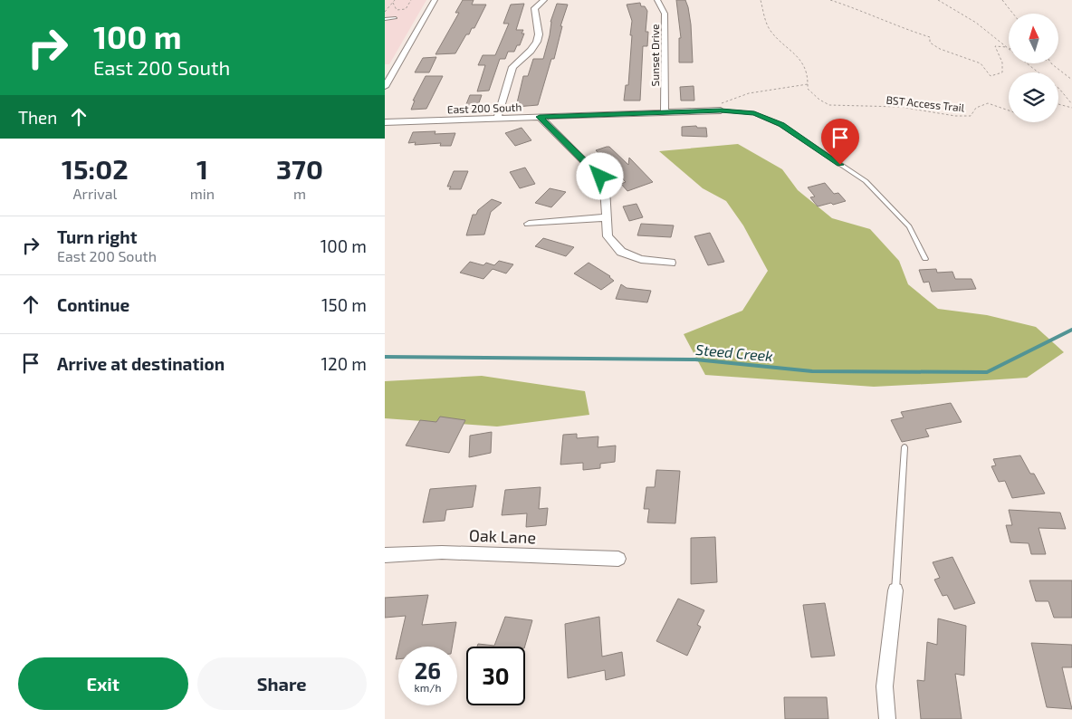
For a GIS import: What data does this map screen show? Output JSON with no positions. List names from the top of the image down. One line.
{"streets":{"street":["Sunset Drive","East 200 South","Oak Lane"],"path":["BST Access Trail"]},"crossings":[["Sunset Drive","East 200 South"]],"water":["Steed Creek"],"north":"top","page":{"turn":["100 m","East 200 South"],"then":"Then","eta":["15:02","Arrival","1","min","370","m"],"list":[{"name":"Turn right","note":"East 200 South","value":"100 m"},{"name":"Continue","value":"150 m"},{"name":"Arrive at destination","value":"120 m"}],"speed":"26 km/h","limit":"30","buttons":["Exit","Share"]}}
